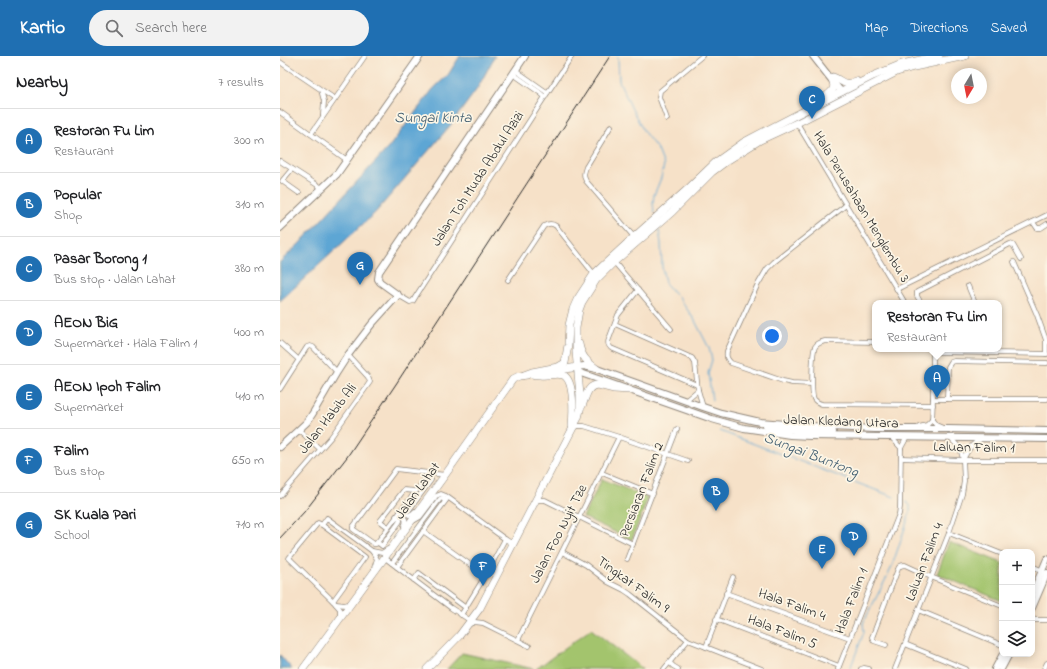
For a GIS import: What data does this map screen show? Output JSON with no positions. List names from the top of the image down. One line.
{"streets":{"main road":["Jalan Kledang Utara","Jalan Lahat"],"street":["Jalan Toh Muda Abdul Azizi","Hala Perusahaan Menglembu 3","Jalan Habib Ali","Laluan Falim 1","Persiaran Falim 2","Jalan Foo Nyit Tze","Laluan Falim 4","Tingkat Falim 9","Hala Falim 1","Hala Falim 4","Hala Falim 5"]},"crossings":[["Jalan Kledang Utara","Jalan Lahat"],["Jalan Kledang Utara","Laluan Falim 4"],["Jalan Kledang Utara","Hala Falim 1"],["Laluan Falim 1","Laluan Falim 4"],["Laluan Falim 1","Hala Falim 1"],["Jalan Foo Nyit Tze","Tingkat Falim 9"],["Hala Falim 1","Hala Falim 4"],["Hala Falim 1","Hala Falim 5"]],"water":["Sungai Kinta","Sungai Buntong"],"north":"bottom","page":{"header":"Kartio","search":"Search here","nav":["Map","Directions","Saved"],"heading":["Nearby","7 results"],"pins":["C","G","A","B","D","E","F"],"list":[{"mark":"A","name":"Restoran Fu Lim","note":"Restaurant","value":"300 m"},{"mark":"B","name":"Popular","note":"Shop","value":"310 m"},{"mark":"C","name":"Pasar Borong 1","note":"Bus stop · Jalan Lahat","value":"380 m"},{"mark":"D","name":"AEON BiG","note":"Supermarket · Hala Falim 1","value":"400 m"},{"mark":"E","name":"AEON Ipoh Falim","note":"Supermarket","value":"410 m"},{"mark":"F","name":"Falim","note":"Bus stop","value":"650 m"},{"mark":"G","name":"SK Kuala Pari","note":"School","value":"710 m"}],"popup":["Restoran Fu Lim","Restaurant"],"map_buttons":["+","−"]}}
